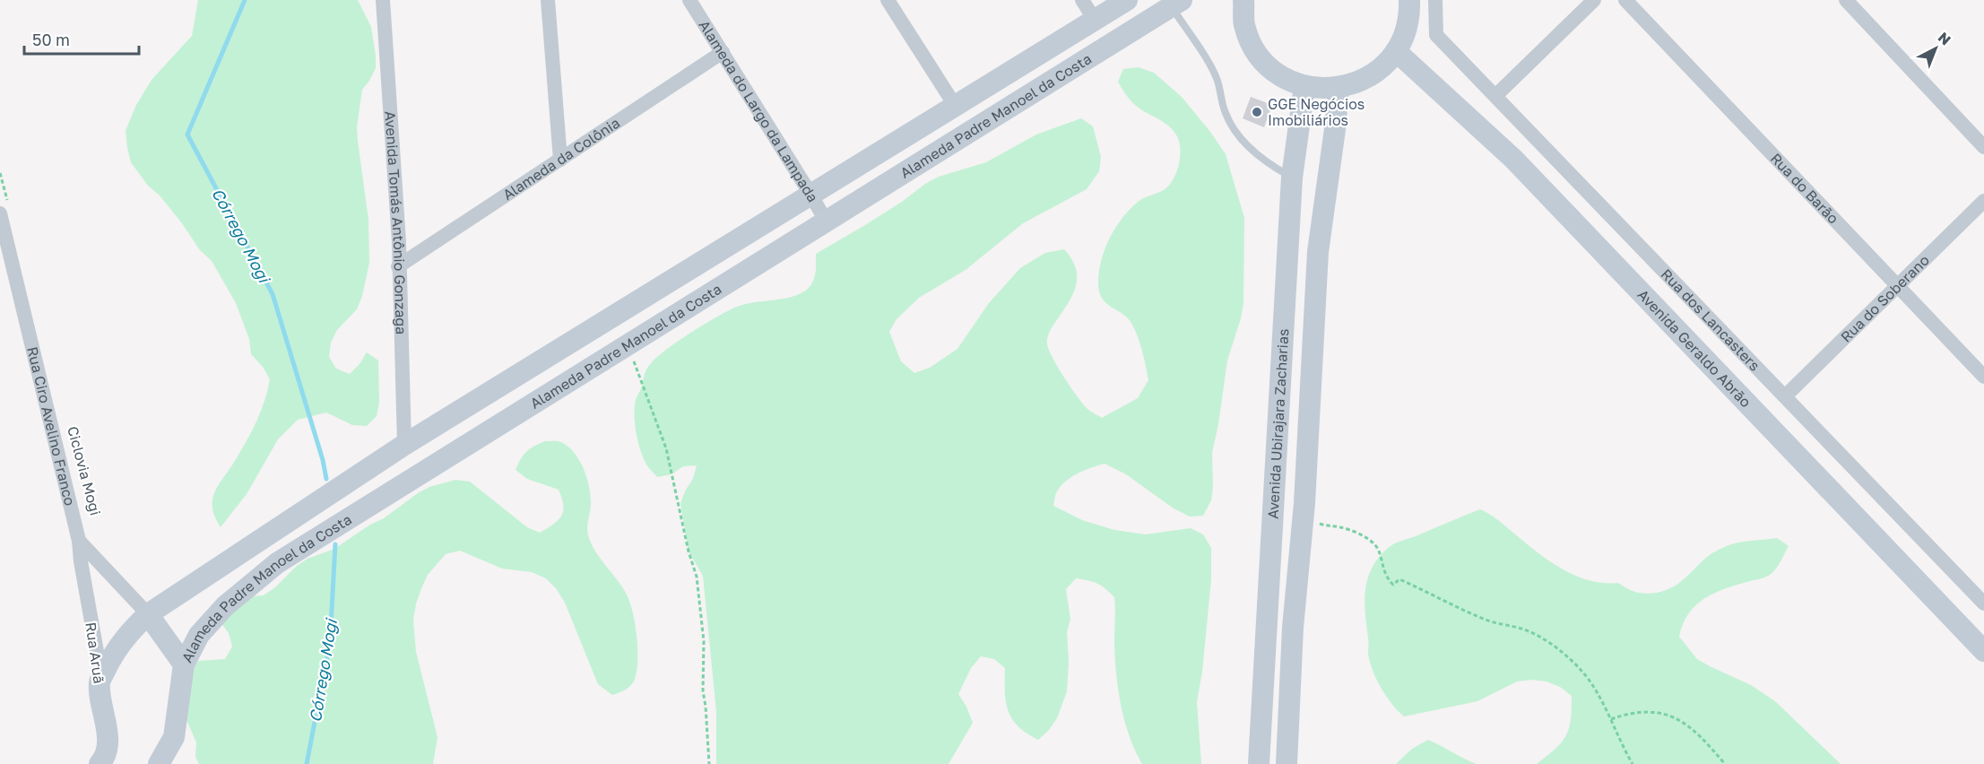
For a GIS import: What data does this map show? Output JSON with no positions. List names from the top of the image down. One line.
{"streets":{"main road":["Alameda Padre Manoel da Costa","Avenida Geraldo Abrão","Avenida Ubirajara Zacharias","Rua Aruã"],"street":["Alameda do Largo da Lampada","Alameda da Colônia","Rua do Barão","Avenida Tomás Antônio Gonzaga","Rua do Soberano","Rua dos Lancasters","Rua Ciro Avelino Franco"]},"crossings":[["Alameda do Largo da Lampada","Alameda Padre Manoel da Costa"],["Alameda do Largo da Lampada","Alameda da Colônia"],["Alameda Padre Manoel da Costa","Avenida Tomás Antônio Gonzaga"],["Alameda Padre Manoel da Costa","Rua Ciro Avelino Franco"],["Alameda Padre Manoel da Costa","Rua Aruã"],["Alameda da Colônia","Avenida Tomás Antônio Gonzaga"],["Rua do Barão","Rua do Soberano"],["Rua do Soberano","Rua dos Lancasters"],["Rua Ciro Avelino Franco","Rua Aruã"]],"water":["Córrego Mogi"],"places":["GGE Negócios Imobiliários"],"scale_bar":"50 m","north":"top right"}
